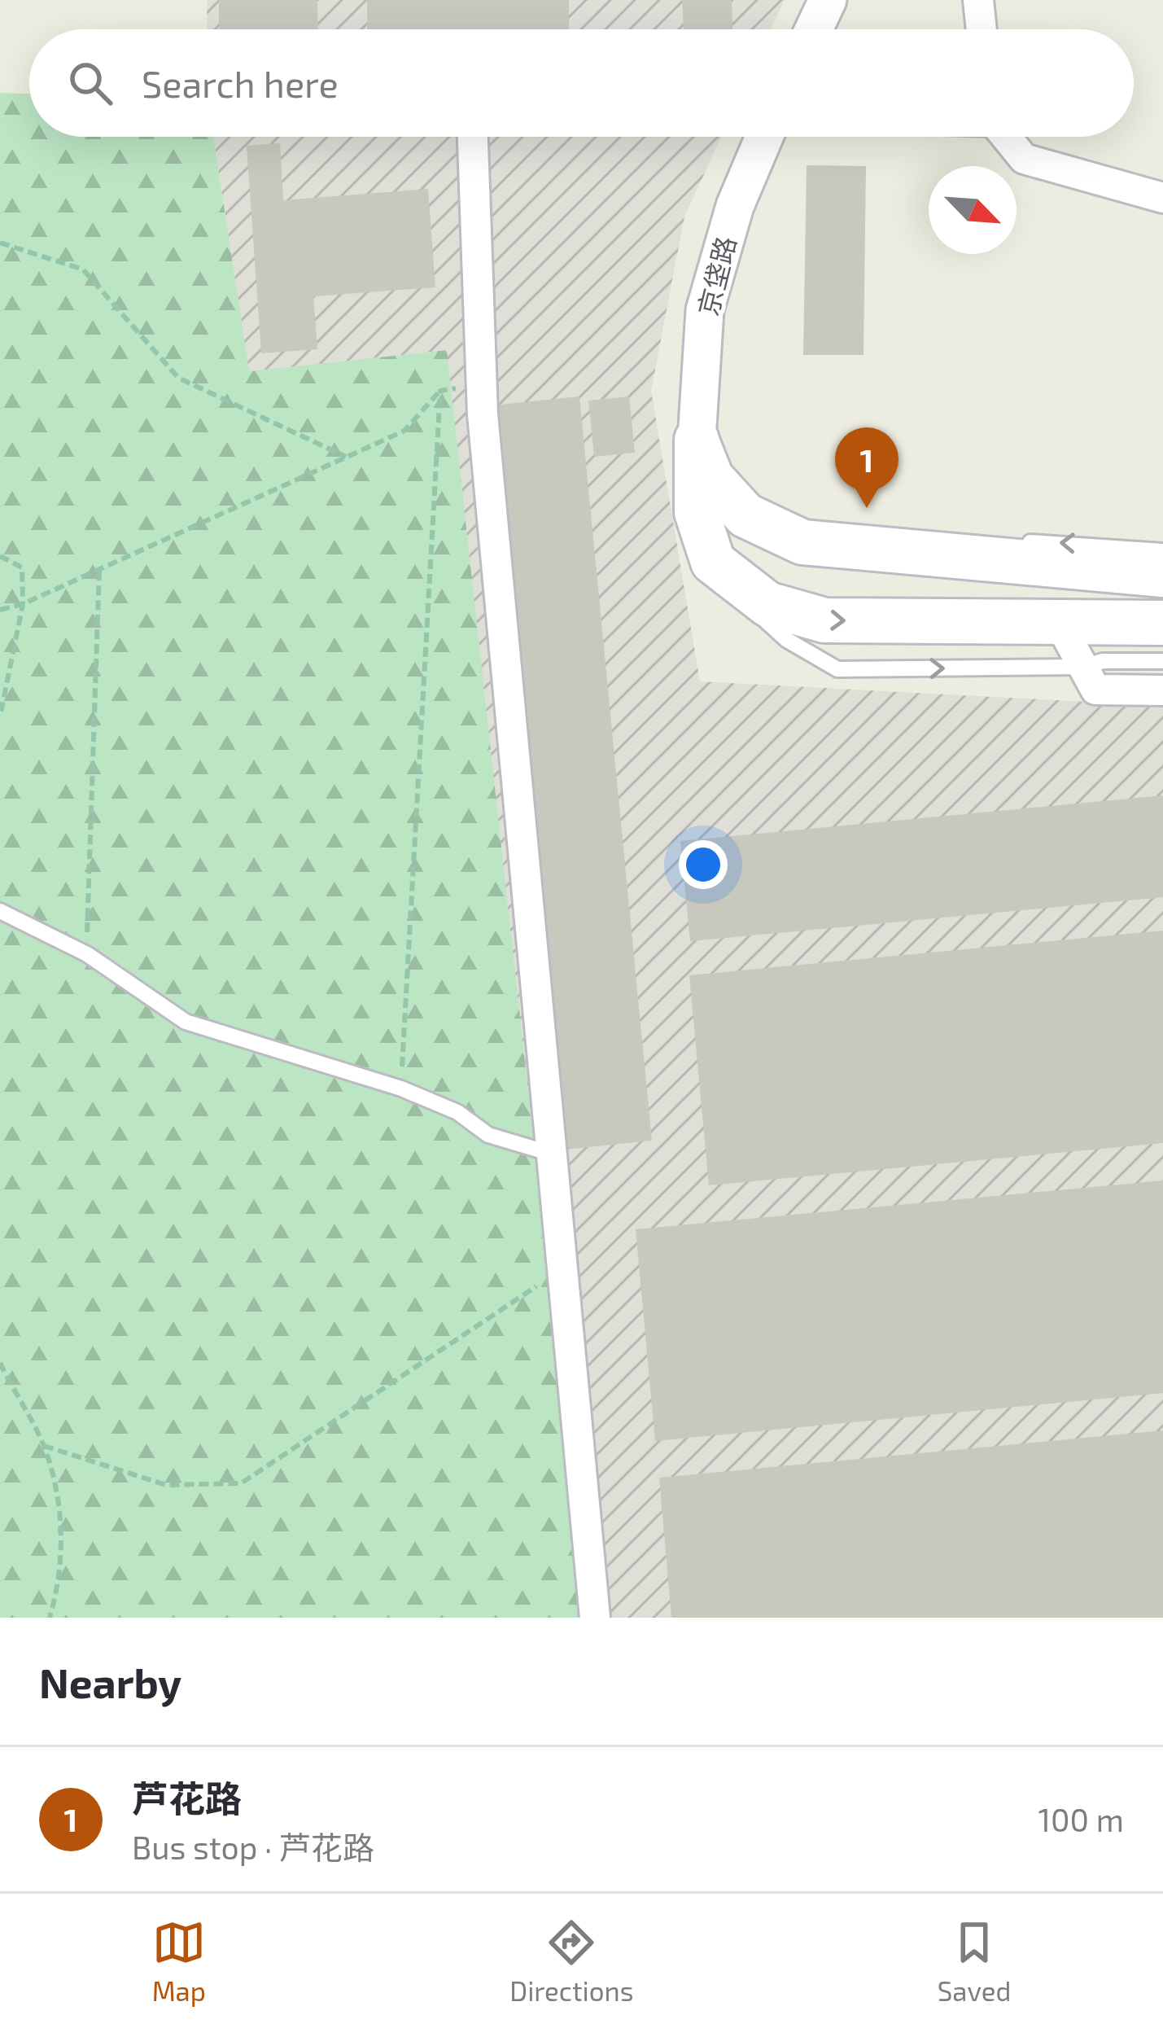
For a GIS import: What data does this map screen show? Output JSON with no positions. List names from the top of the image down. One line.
{"streets":{"street":["京垡路"]},"north":"bottom right","page":{"search":"Search here","pins":"1","heading":"Nearby","list":[{"mark":"1","name":"芦花路","note":"Bus stop · 芦花路","value":"100 m"}],"nav":["Map","Directions","Saved"]}}
